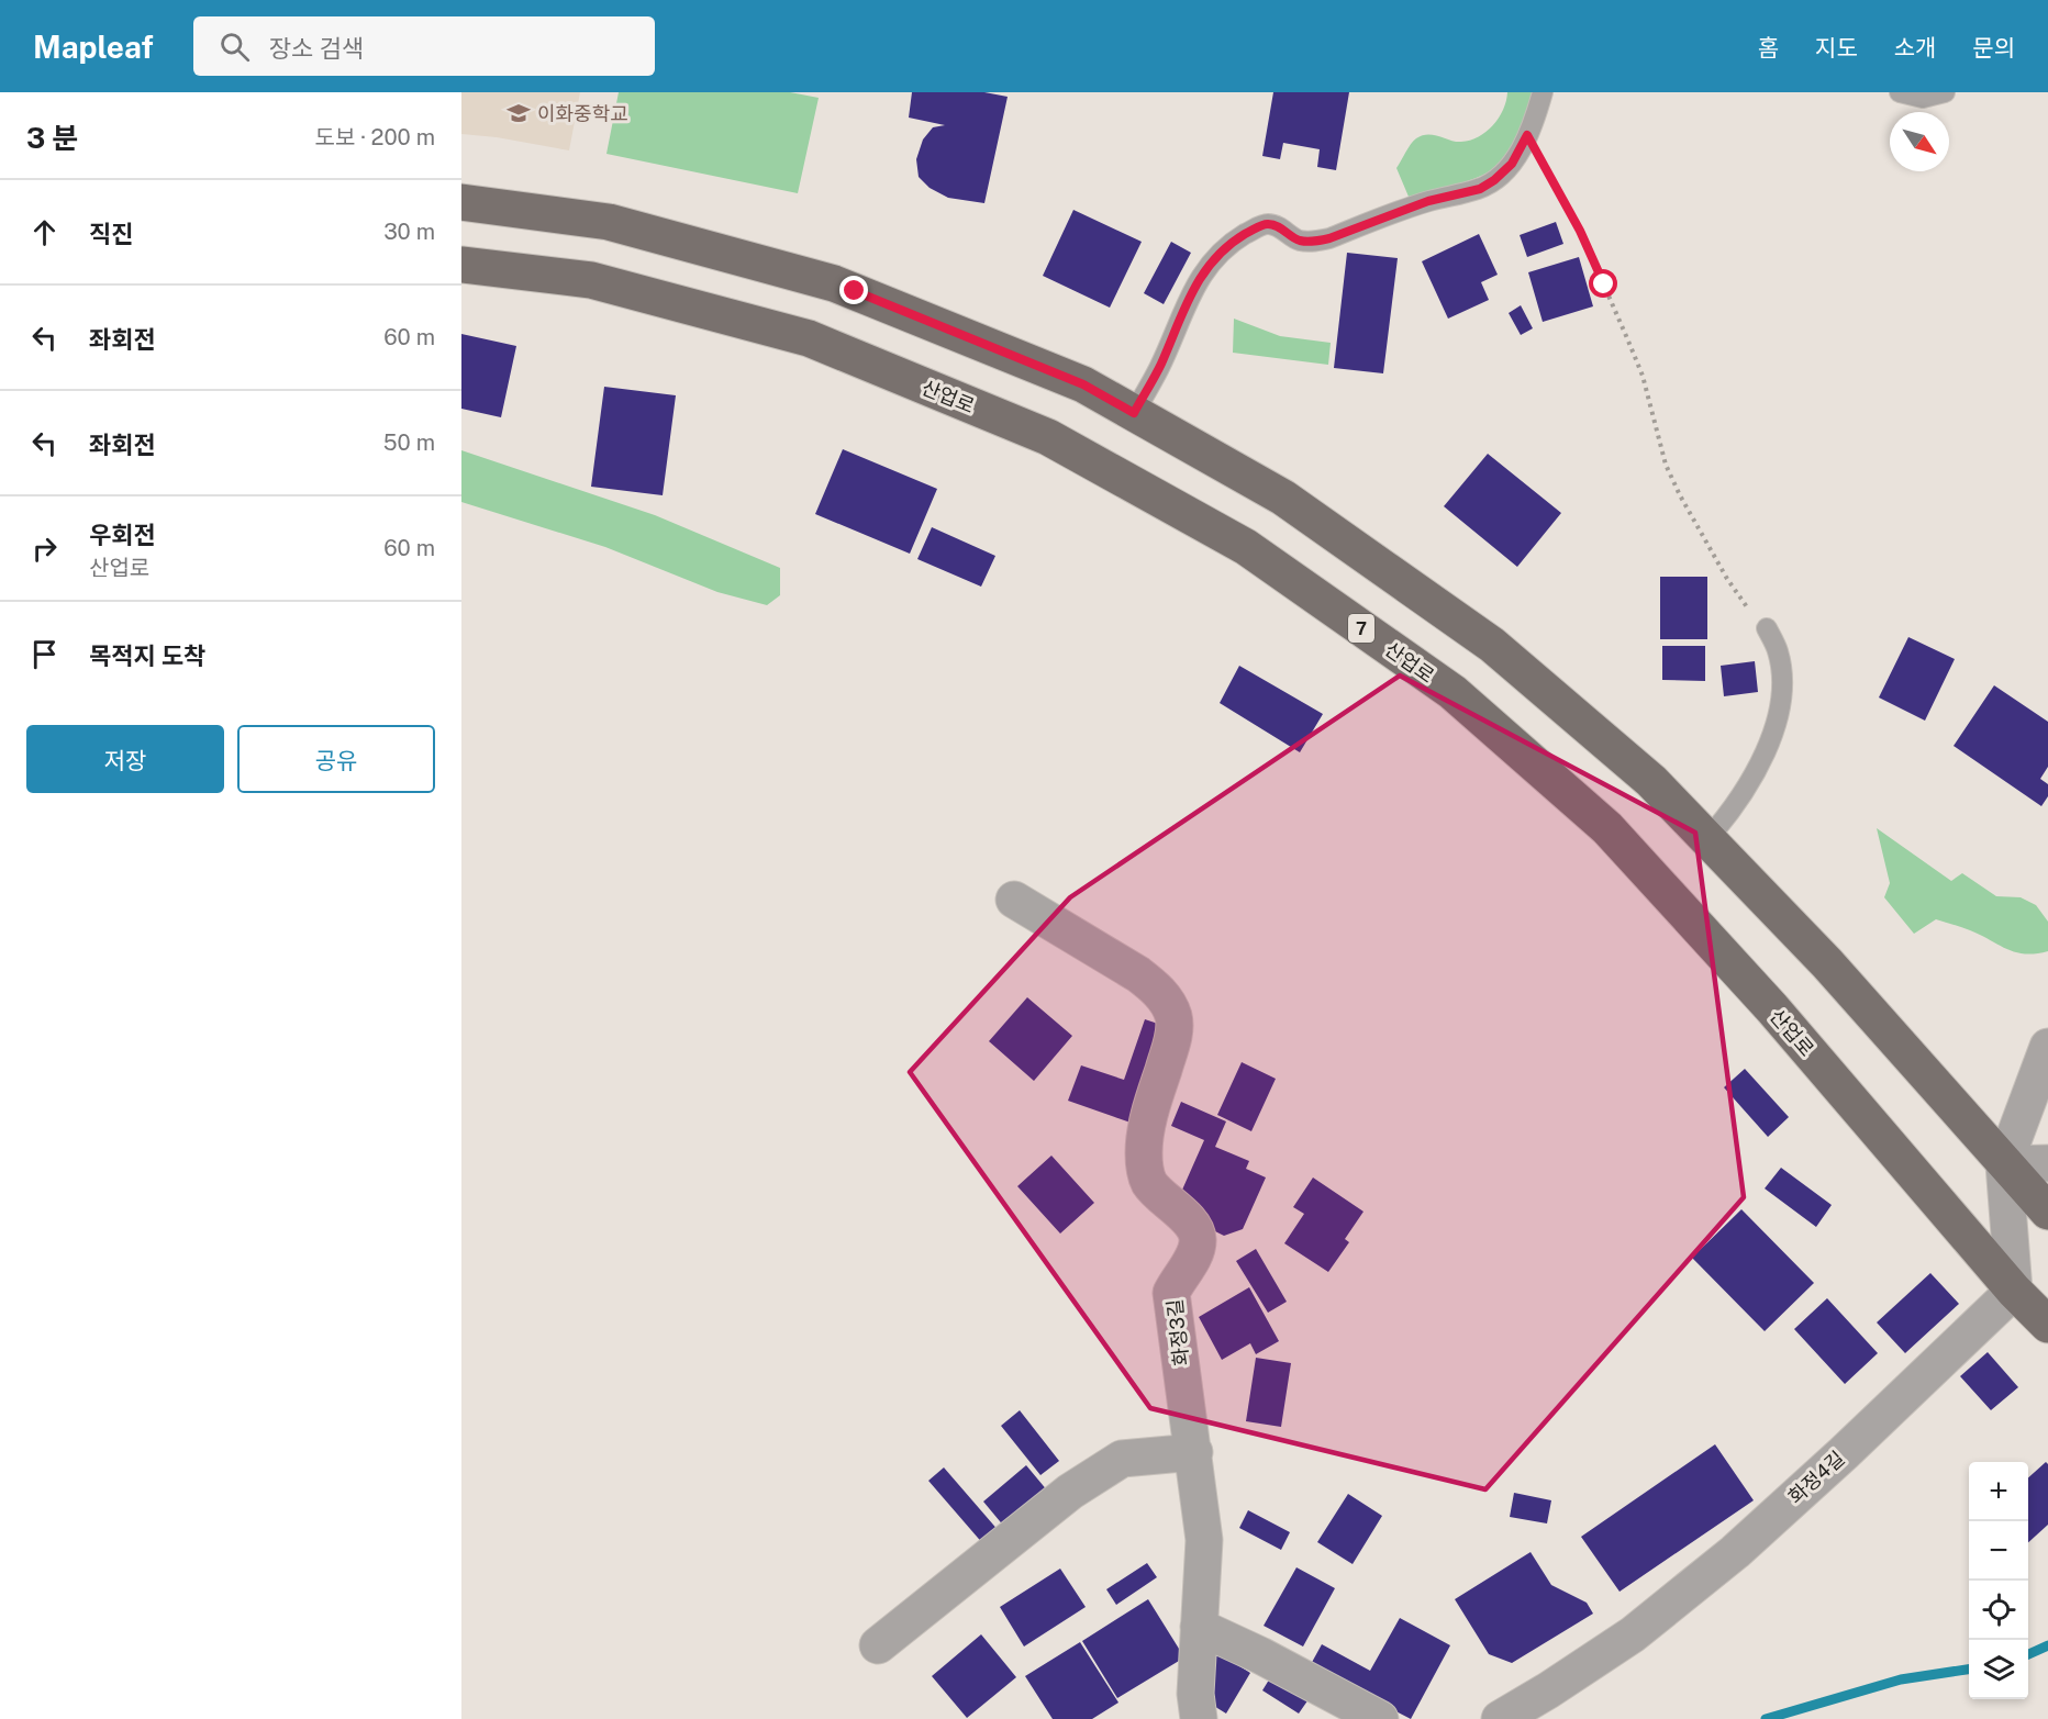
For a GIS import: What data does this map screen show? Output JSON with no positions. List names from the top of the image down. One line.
{"streets":{"main road":["산업로","7"],"street":["화정3길","화정4길"]},"crossings":[["산업로","화정4길"]],"places":{"school or university":["이화중학교"]},"north":"bottom right","page":{"header":"Mapleaf","search":"장소 검색","nav":["홈","지도","소개","문의"],"heading":["3 분","도보 · 200 m"],"list":[["직진","30 m"],["좌회전","60 m"],["좌회전","50 m"],["우회전","산업로","60 m"],"목적지 도착"],"buttons":["저장","공유"],"map_buttons":["+","−"]}}
